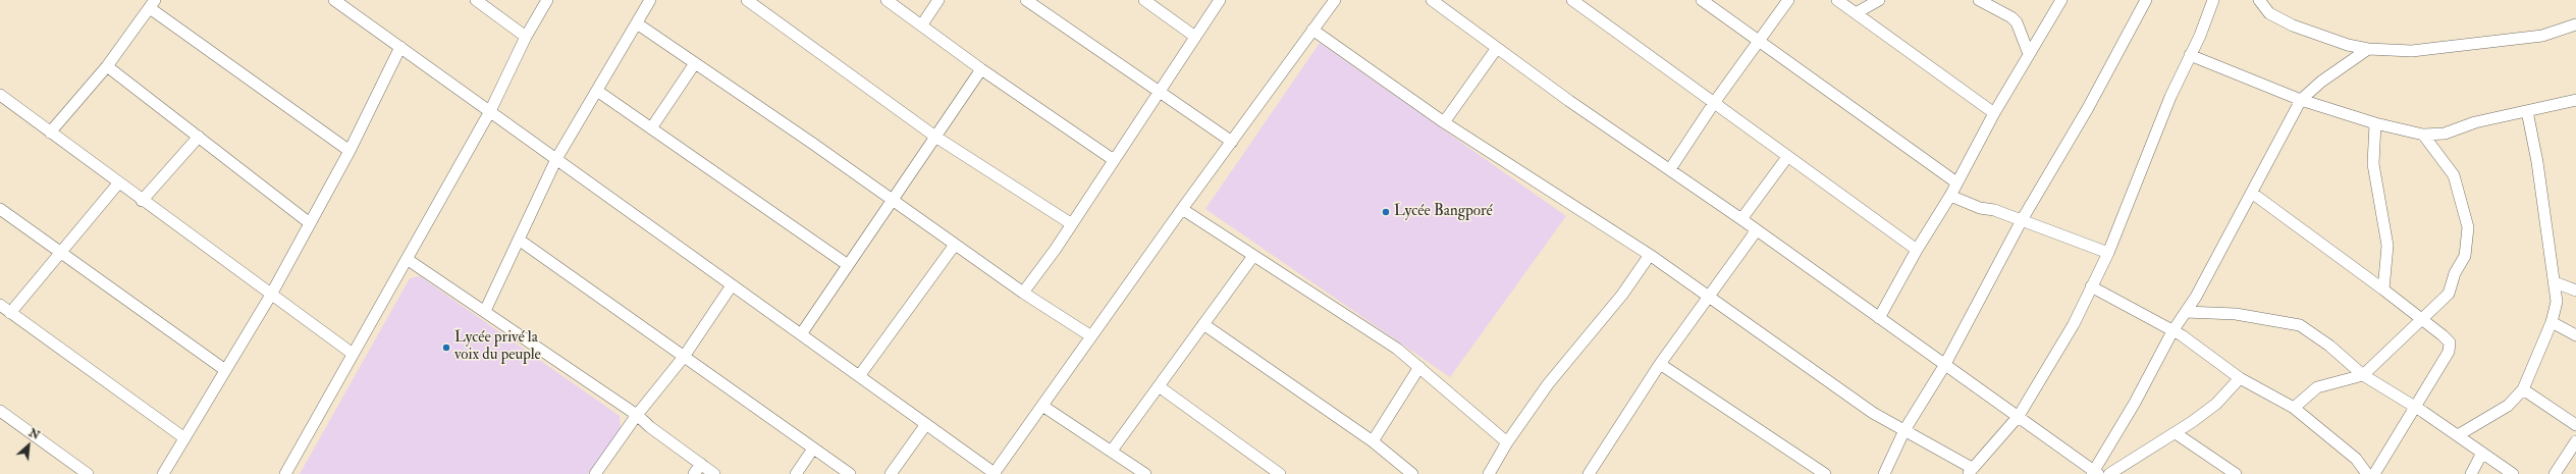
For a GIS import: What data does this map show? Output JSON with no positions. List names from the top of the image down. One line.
{"places":["Lycée Bangporé","Lycée privé la voix du peuple"],"north":"top right"}
